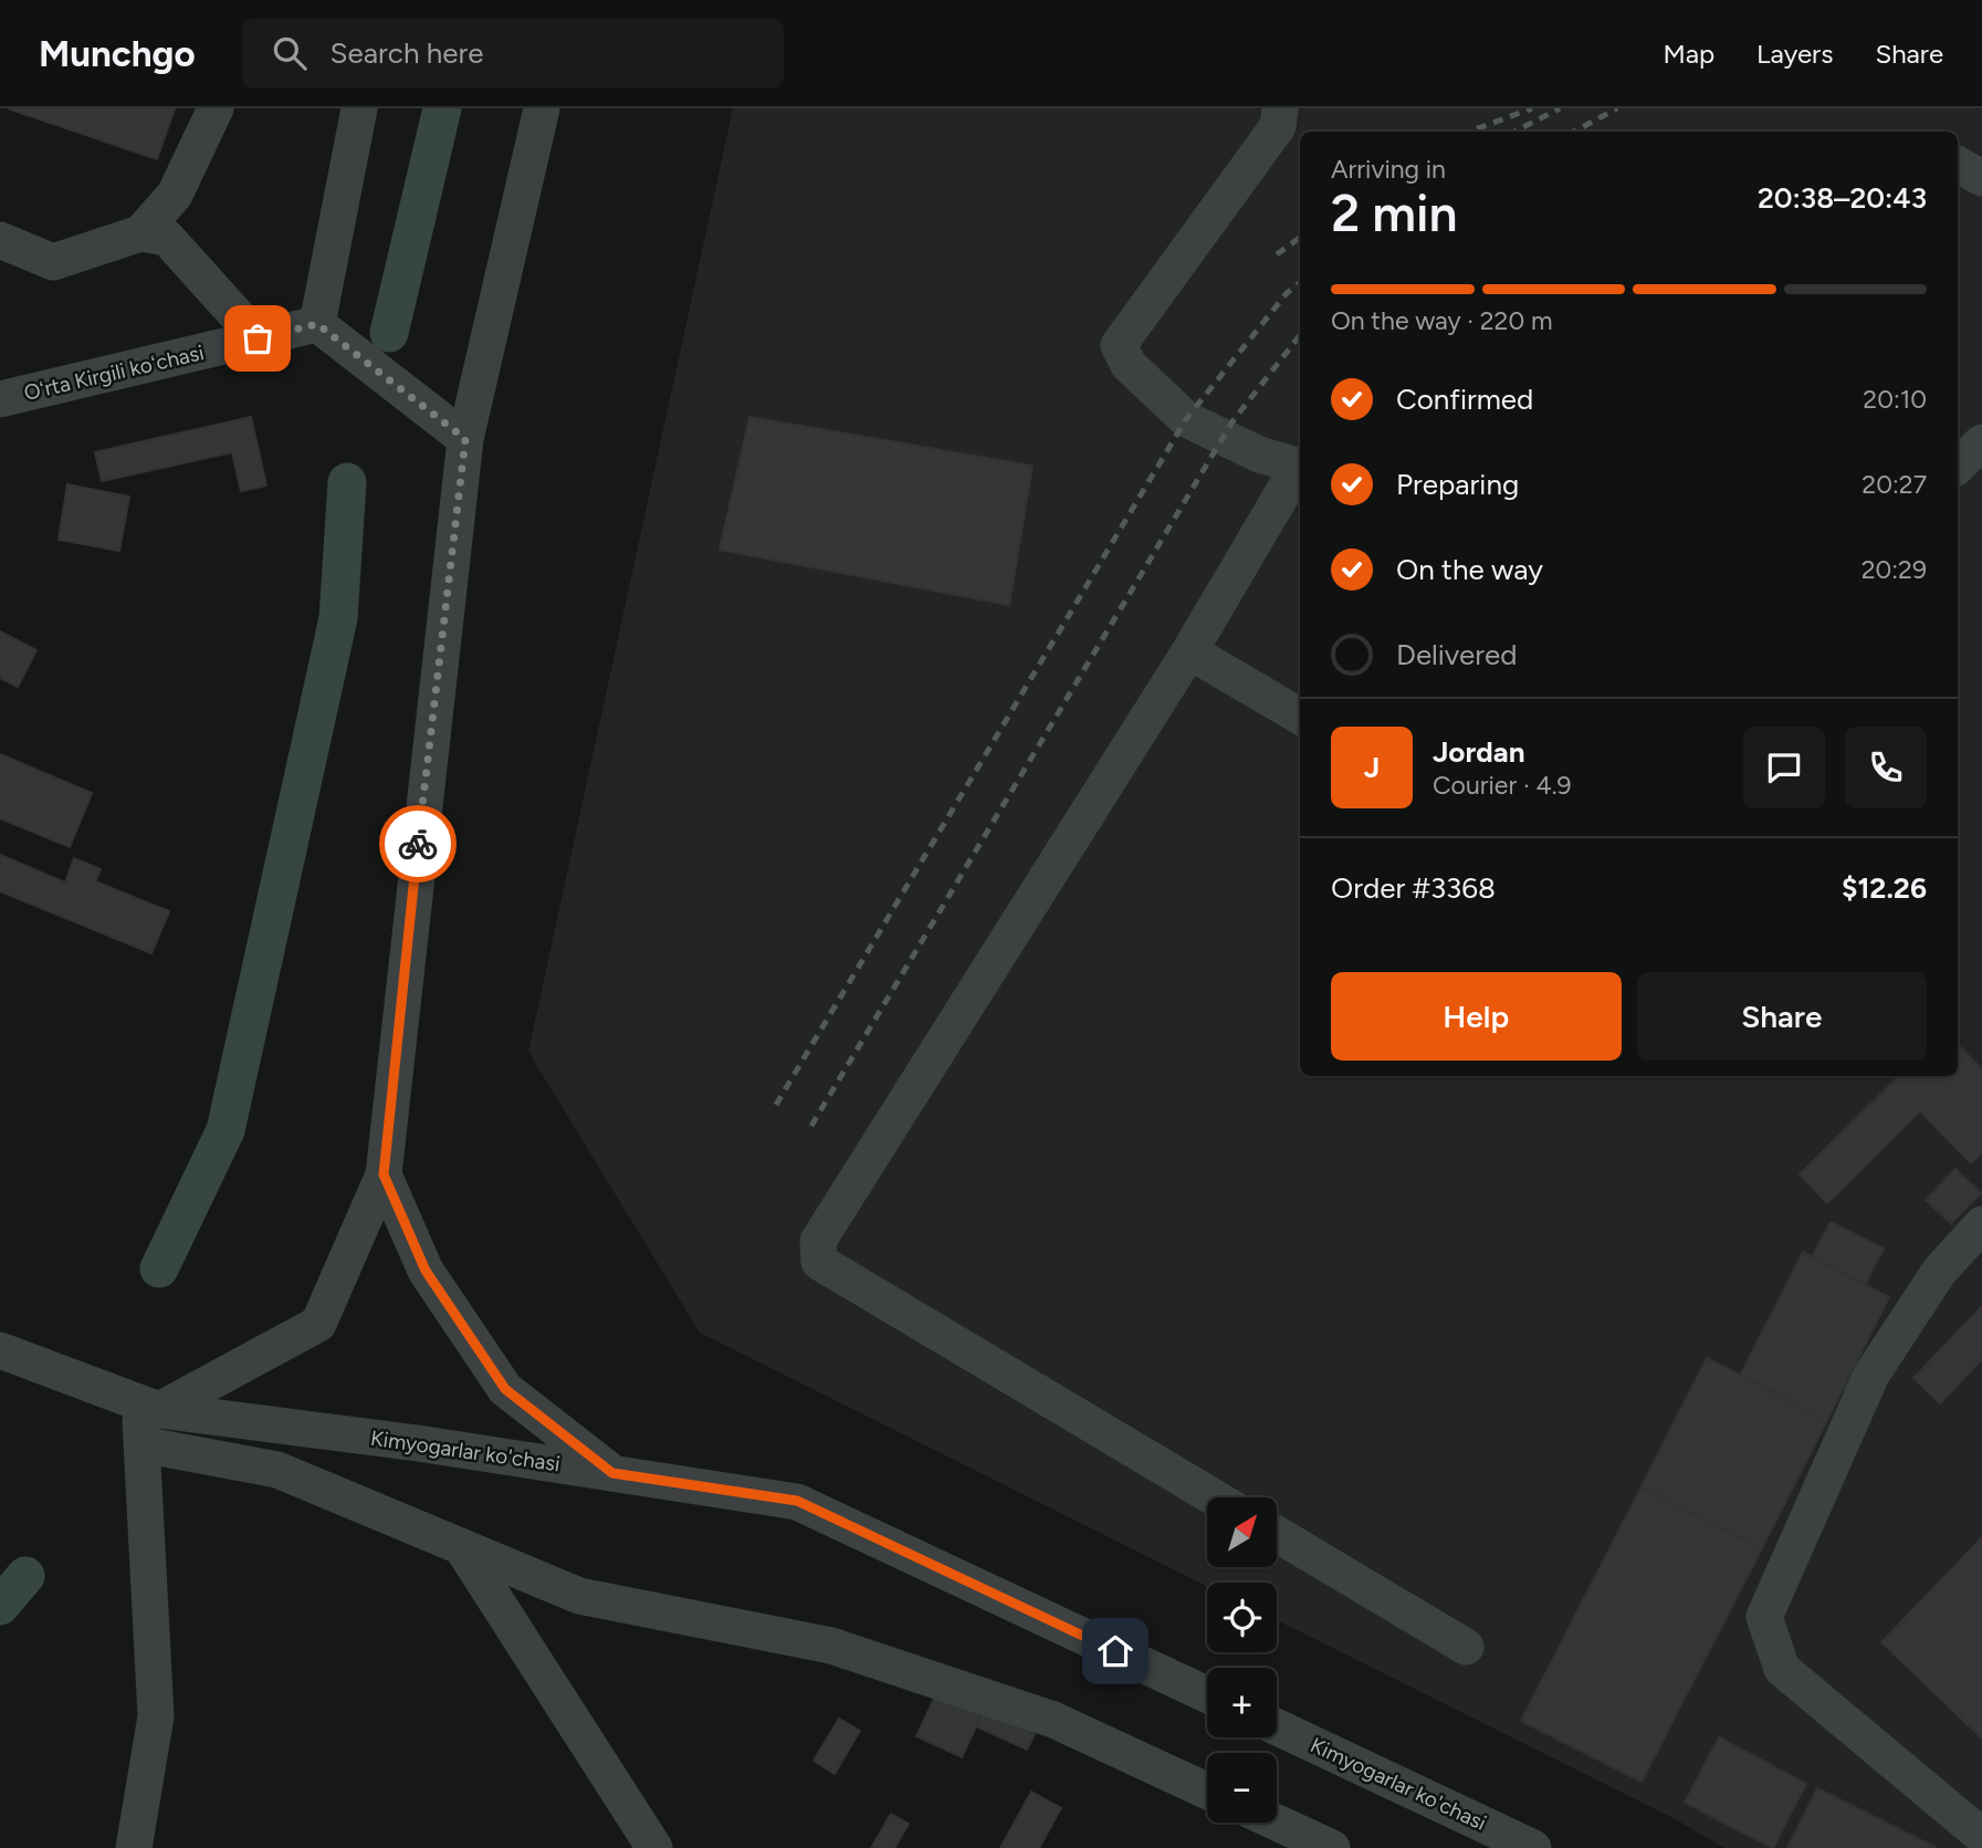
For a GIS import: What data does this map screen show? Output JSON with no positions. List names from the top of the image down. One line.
{"streets":{"street":["Oʻrta Kirgili koʻchasi","Kimyogarlar ko'chasi"]},"north":"top right","page":{"header":"Munchgo","search":"Search here","nav":["Map","Layers","Share"],"heading":["2 min","Arriving in","20:38–20:43"],"panel":["Jordan","Courier · 4.9","Order #3368","$12.26"],"bar":"On the way · 220 m","list":[["Confirmed","20:10"],["Preparing","20:27"],["On the way","20:29"],"Delivered"],"round":"J","buttons":["Help","Share"],"map_buttons":["+","−"]}}
